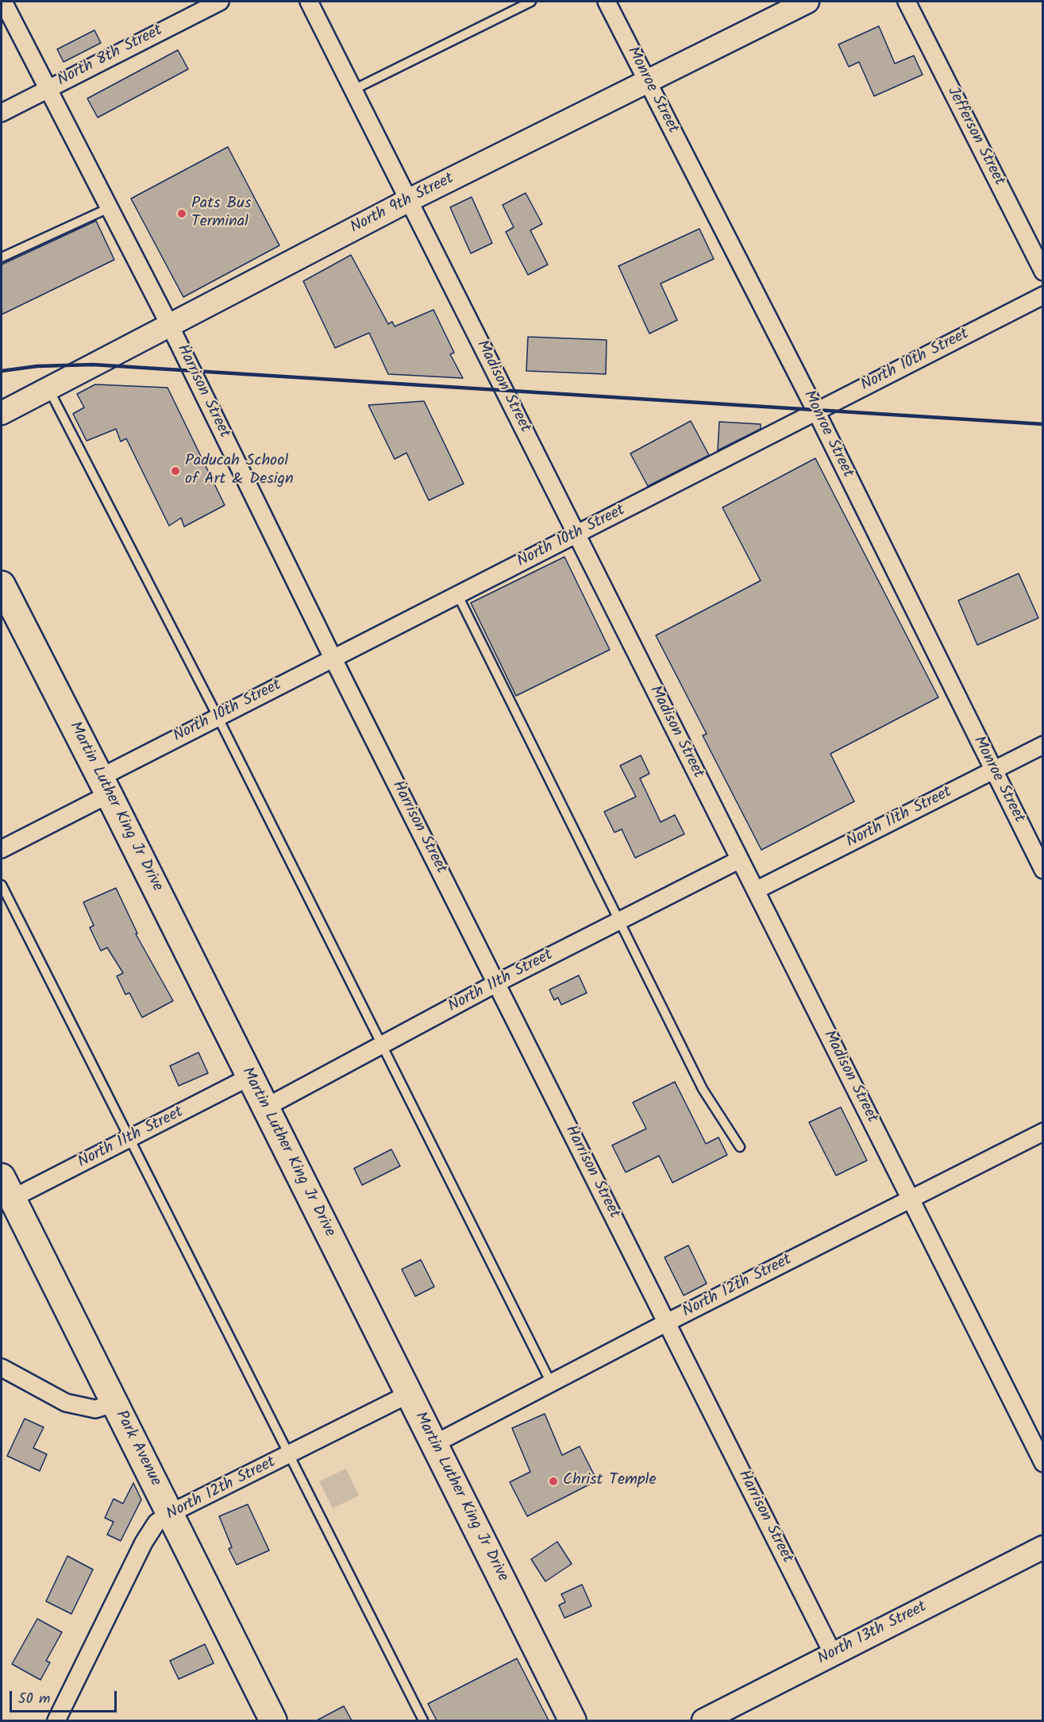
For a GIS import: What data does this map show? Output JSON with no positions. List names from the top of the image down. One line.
{"streets":{"main road":["Martin Luther King Jr Drive","Park Avenue"],"street":["North 8th Street","Monroe Street","Jefferson Street","North 9th Street","North 10th Street","Madison Street","Harrison Street","North 11th Street","North 12th Street","North 13th Street"]},"crossings":[["North 8th Street","Harrison Street"],["Monroe Street","North 9th Street"],["Monroe Street","North 10th Street"],["Monroe Street","North 11th Street"],["North 9th Street","Madison Street"],["North 9th Street","Harrison Street"],["North 10th Street","Madison Street"],["North 10th Street","Harrison Street"],["North 10th Street","Martin Luther King Jr Drive"],["Madison Street","North 11th Street"],["Madison Street","North 12th Street"],["Harrison Street","North 11th Street"],["Harrison Street","North 12th Street"],["Harrison Street","North 13th Street"],["Martin Luther King Jr Drive","North 11th Street"],["Martin Luther King Jr Drive","North 12th Street"],["North 11th Street","Park Avenue"],["North 12th Street","Park Avenue"]],"places":["Pats Bus Terminal","Paducah School of Art & Design","Christ Temple"],"scale_bar":"50 m"}
